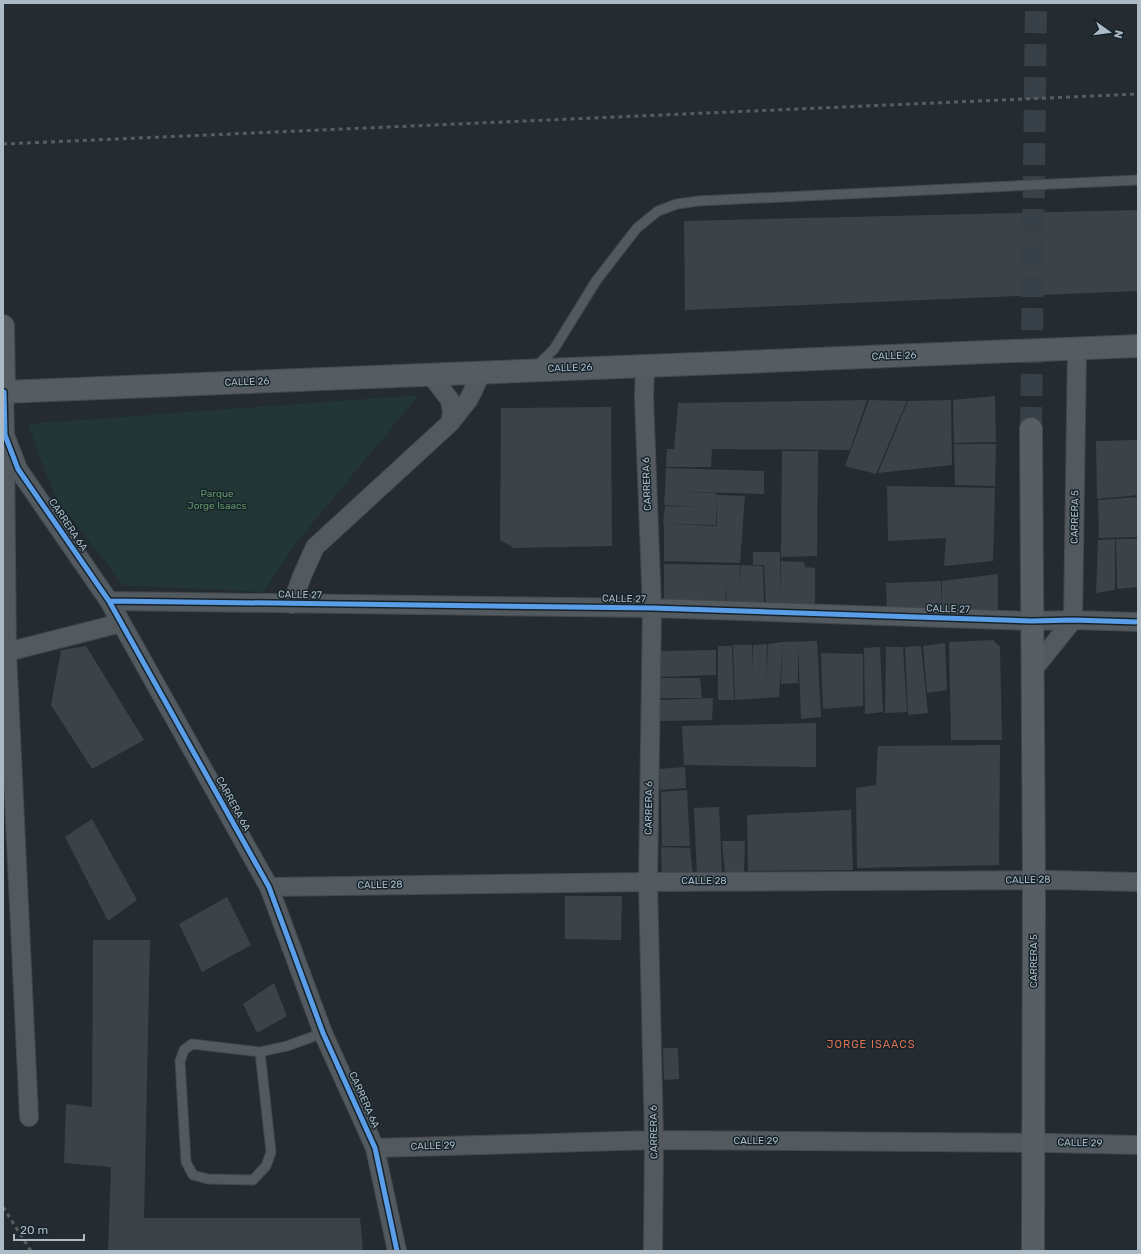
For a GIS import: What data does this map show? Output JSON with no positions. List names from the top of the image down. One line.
{"streets":{"main road":["CALLE 26","CARRERA 5"],"street":["CARRERA 6","CARRERA 6A","CALLE 27","CALLE 28","CALLE 29"]},"crossings":[["CALLE 26","CARRERA 6"],["CALLE 26","CARRERA 5"],["CALLE 26","CARRERA 6A"],["CARRERA 6","CALLE 27"],["CARRERA 6","CALLE 28"],["CARRERA 6","CALLE 29"],["CARRERA 5","CALLE 27"],["CARRERA 5","CALLE 28"],["CARRERA 5","CALLE 29"],["CARRERA 6A","CALLE 27"],["CARRERA 6A","CALLE 28"],["CARRERA 6A","CALLE 29"]],"districts":["JORGE ISAACS"],"parks":["Parque Jorge Isaacs"],"scale_bar":"20 m","north":"right"}
